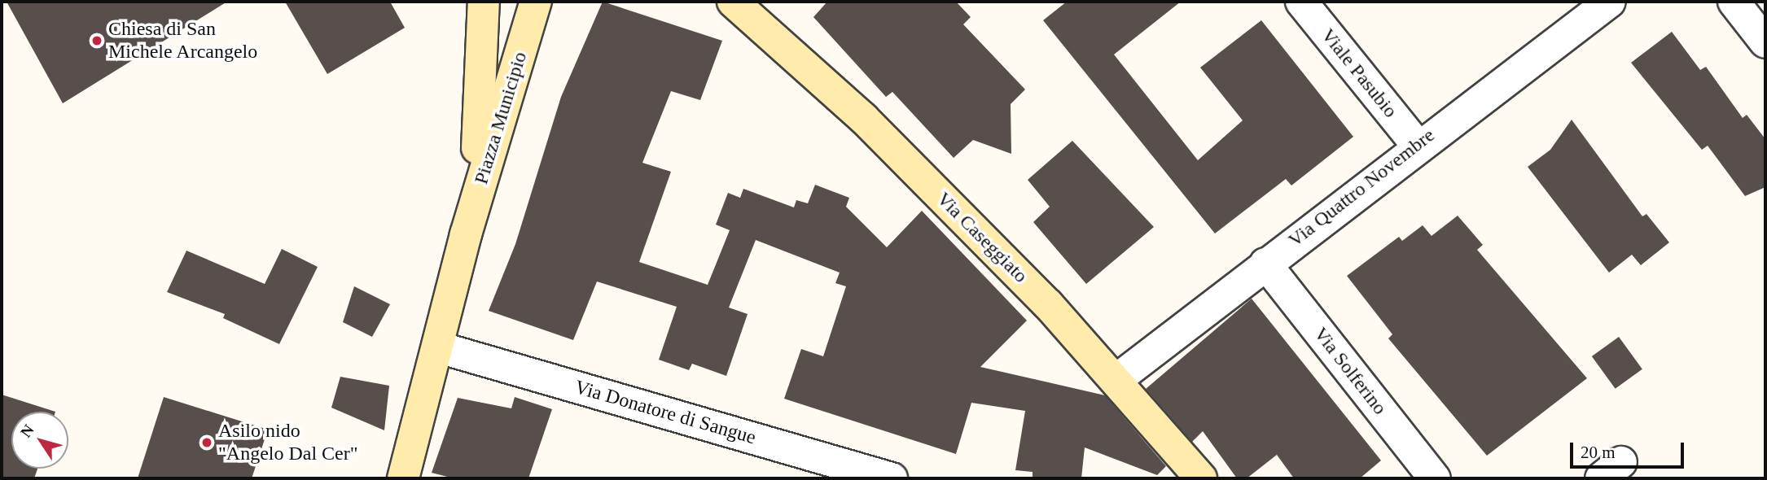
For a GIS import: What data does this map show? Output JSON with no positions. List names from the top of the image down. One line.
{"streets":{"street":["Viale Pasubio","Piazza Municipio","Via Quattro Novembre","Via Caseggiato","Via Solferino","Via Donatore di Sangue"]},"crossings":[["Viale Pasubio","Via Quattro Novembre"],["Piazza Municipio","Via Donatore di Sangue"],["Via Quattro Novembre","Via Caseggiato"],["Via Quattro Novembre","Via Solferino"]],"places":["Chiesa di San Michele Arcangelo","Asilo nido \"Angelo Dal Cer\""],"scale_bar":"20 m","north":"top left"}
